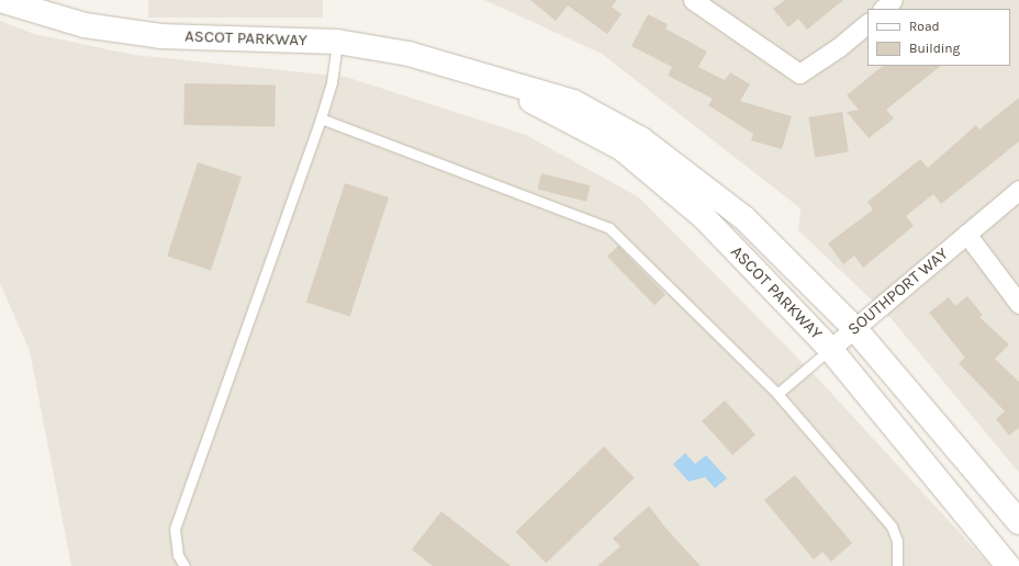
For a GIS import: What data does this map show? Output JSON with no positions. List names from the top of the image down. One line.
{"streets":{"street":["ASCOT PARKWAY","SOUTHPORT WAY"]},"crossings":[["ASCOT PARKWAY","SOUTHPORT WAY"]],"legend":["Road","Building"]}
